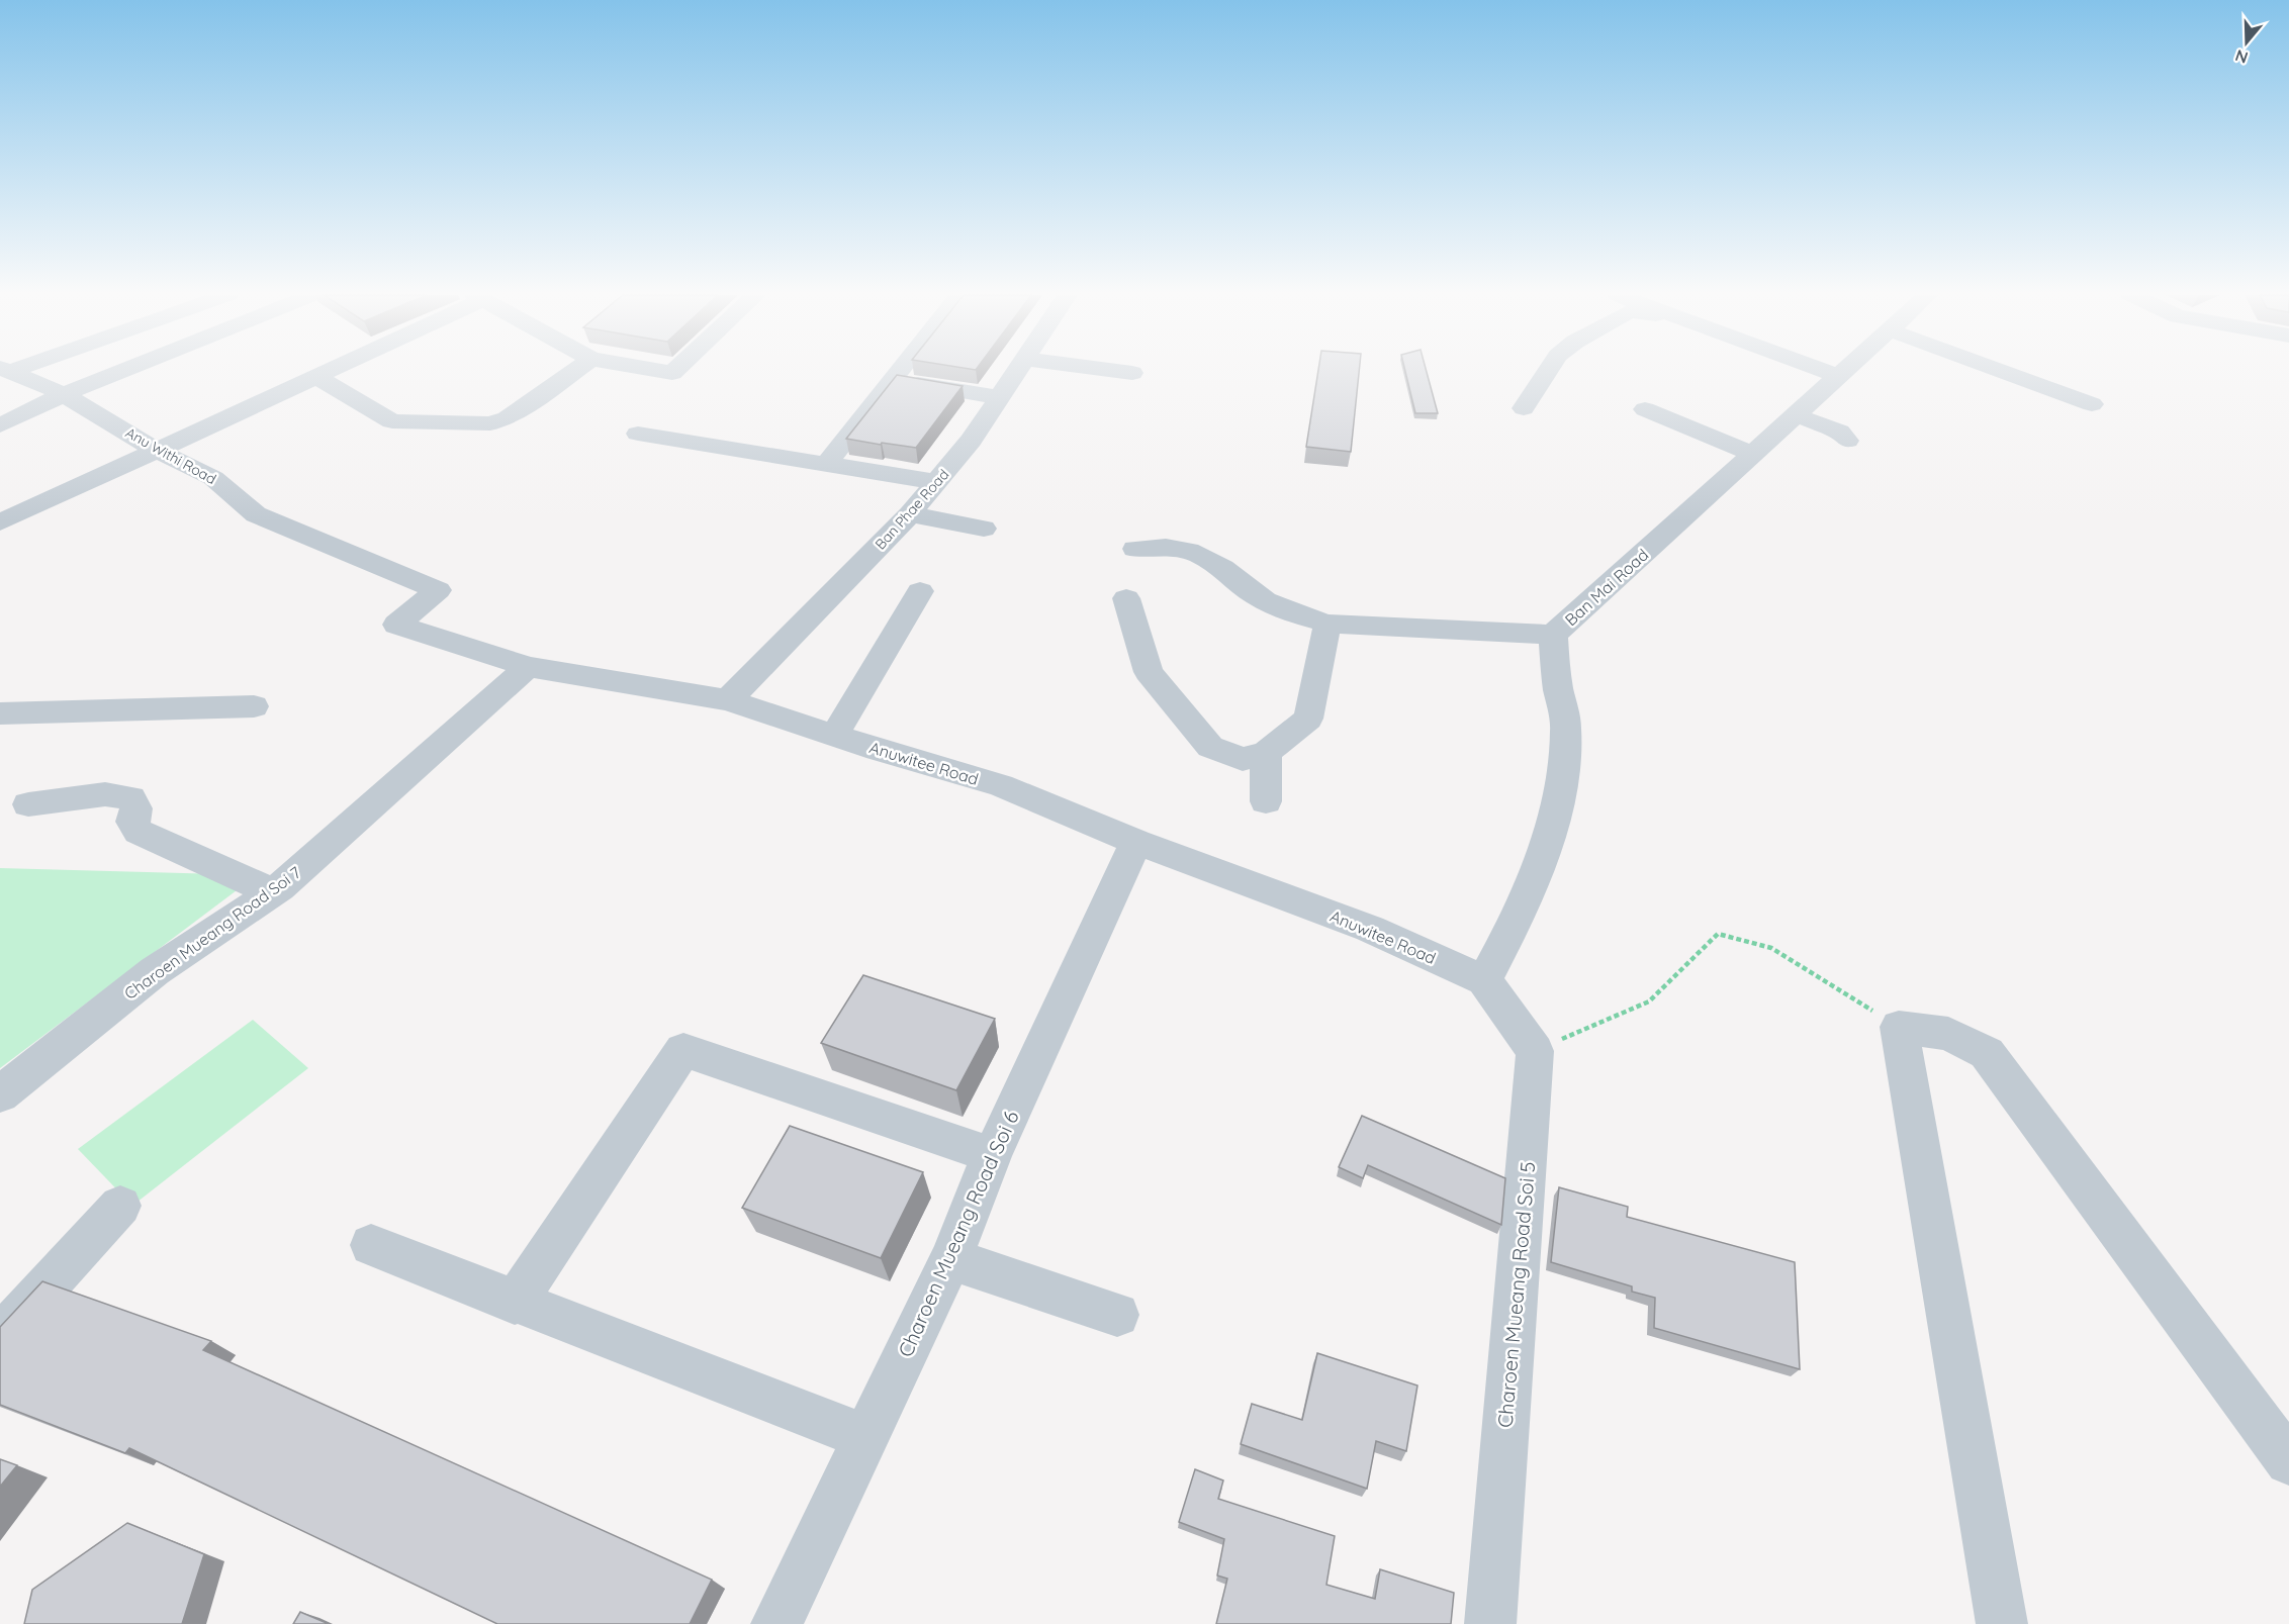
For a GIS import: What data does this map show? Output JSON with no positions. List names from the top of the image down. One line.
{"streets":{"street":["Anu Withi Road","Ban Phae Road","Ban Mai Road","Anuwitee Road","Charoen Mueang Road Soi 7","Charoen Mueang Road Soi 6","Charoen Mueang Road Soi 5"]},"crossings":[["Anu Withi Road","Anuwitee Road"],["Ban Phae Road","Anuwitee Road"],["Ban Mai Road","Anuwitee Road"],["Anuwitee Road","Charoen Mueang Road Soi 7"],["Anuwitee Road","Charoen Mueang Road Soi 6"]],"north":"bottom"}
